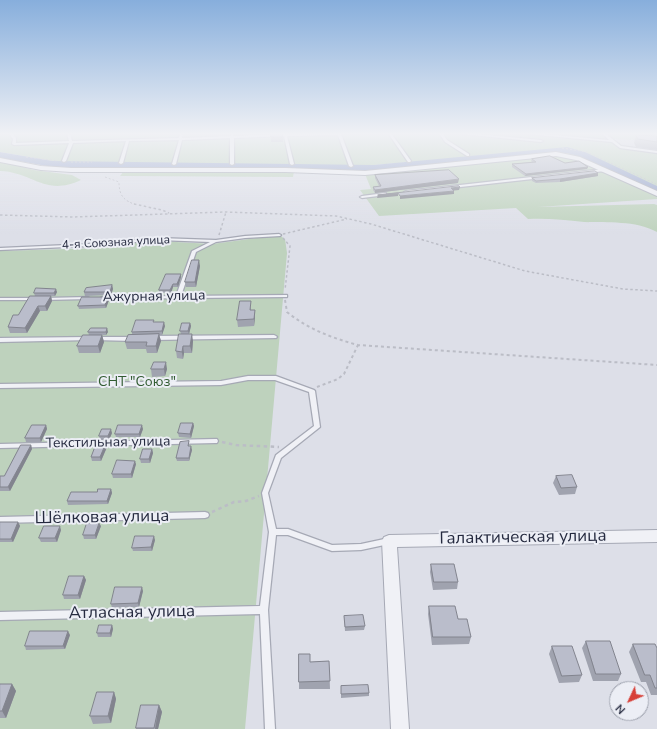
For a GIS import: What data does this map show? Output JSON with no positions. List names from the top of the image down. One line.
{"streets":{"street":["Галактическая улица"],"lane":["4-я Союзная улица","Ажурная улица","Текстильная улица","Шёлковая улица","Атласная улица"]},"parks":["СНТ \"Союз\""],"north":"bottom left"}
